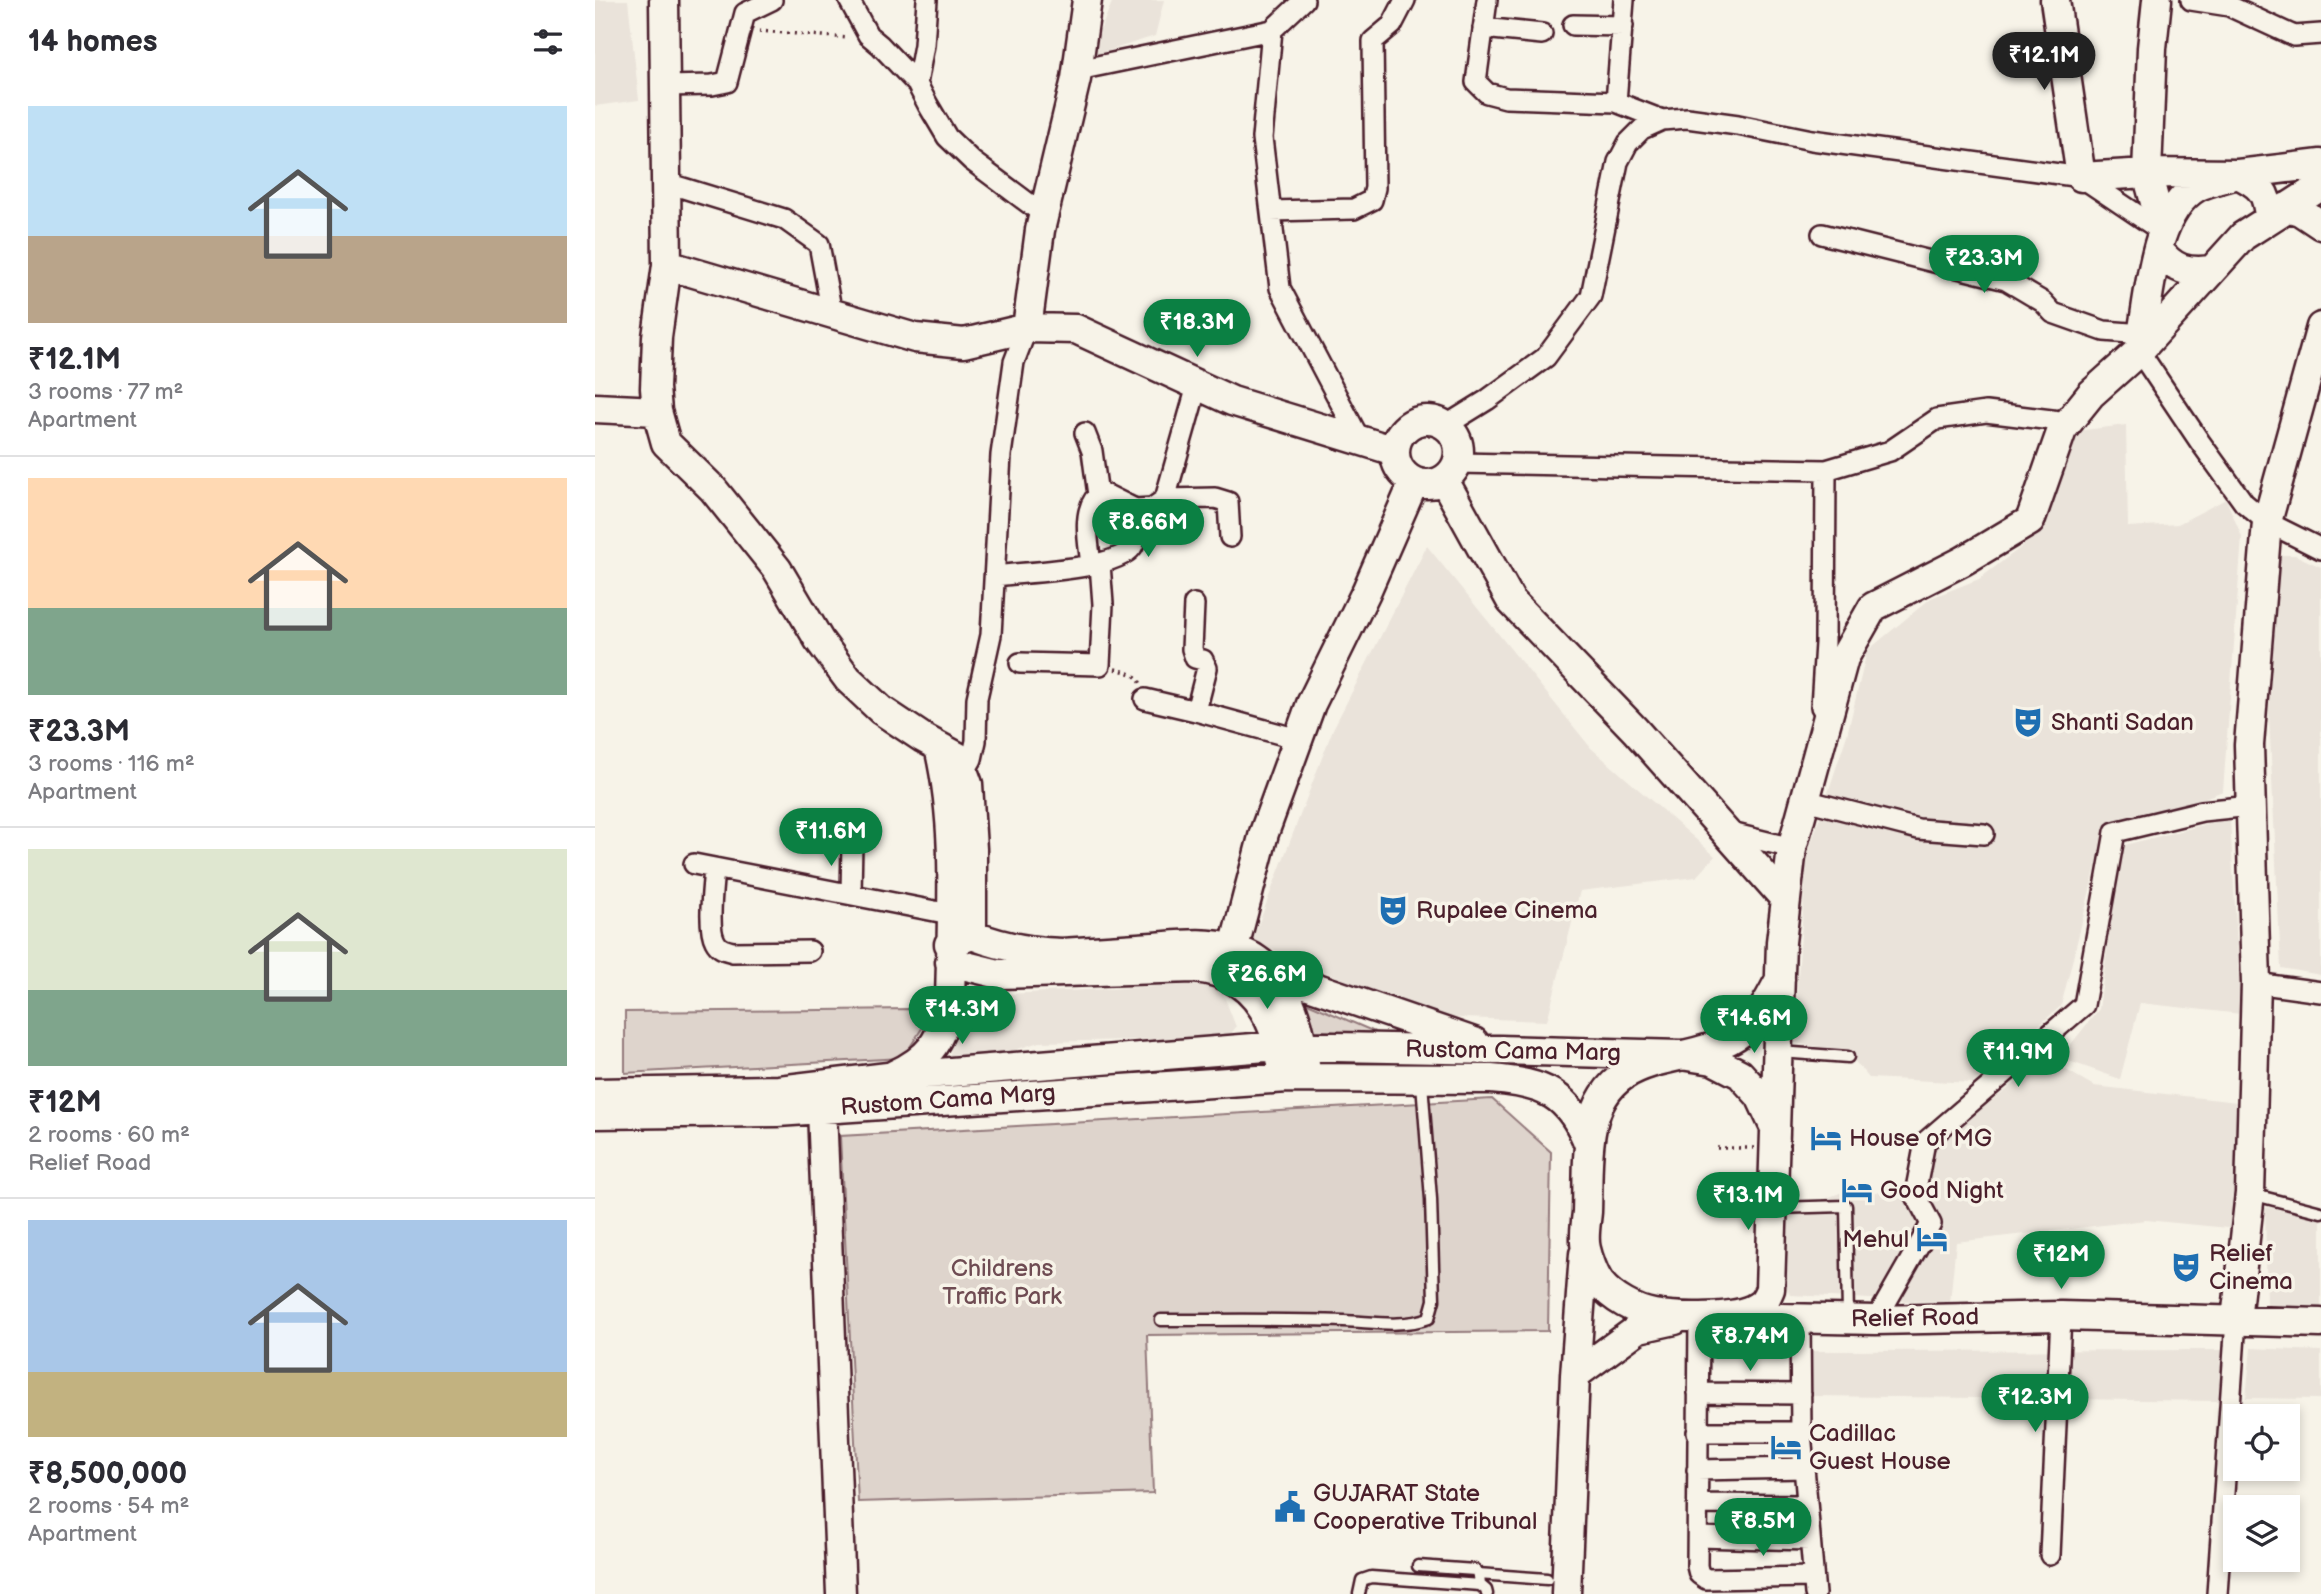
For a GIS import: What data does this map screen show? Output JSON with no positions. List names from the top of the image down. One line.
{"streets":{"street":["Rustom Cama Marg","Relief Road"]},"crossings":[["Rustom Cama Marg","Relief Road"]],"parks":["Childrens Traffic Park"],"places":{"theatre":["Shanti Sadan","Rupalee Cinema","Relief Cinema"],"hotel":["House of MG","Good Night","Mehul","Cadillac Guest House"],"public building":["GUJARAT State Cooperative Tribunal"]},"page":{"heading":"14 homes","price":["₹12.1M","₹23.3M","₹18.3M","₹8.66M","₹11.6M","₹26.6M","₹14.3M","₹14.6M","₹11.9M","₹13.1M","₹12M","₹8.74M","₹12.3M","₹8.5M"],"list":[{"name":"₹12.1M","note":"3 rooms · 77 m² · Apartment"},{"name":"₹23.3M","note":"3 rooms · 116 m² · Apartment"},{"name":"₹12M","note":"2 rooms · 60 m² · Relief Road"},{"name":"₹8,500,000","note":"2 rooms · 54 m² · Apartment"}]}}
